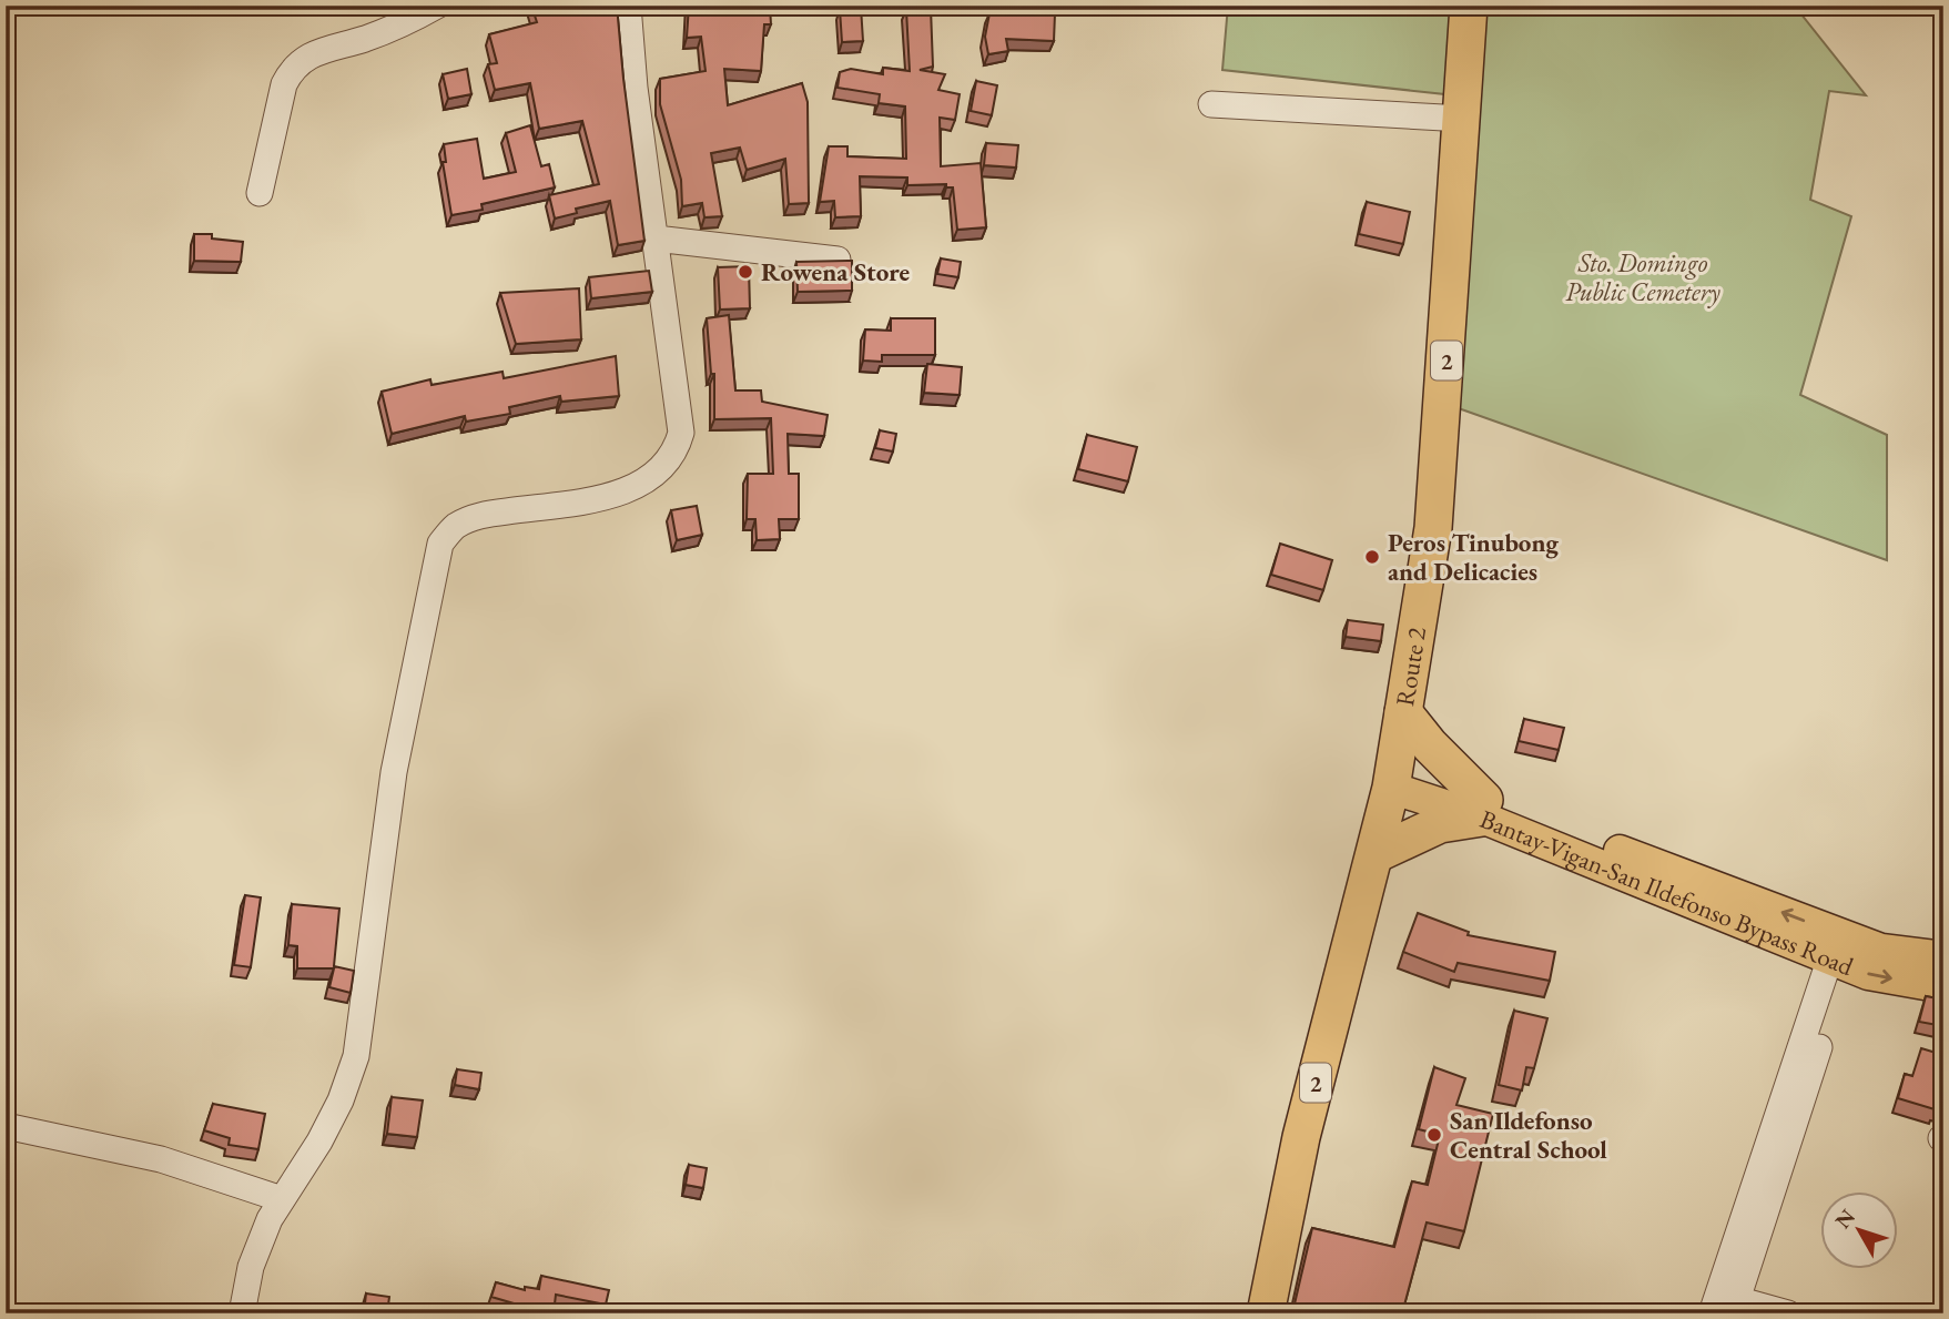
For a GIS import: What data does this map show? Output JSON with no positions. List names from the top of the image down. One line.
{"streets":{"highway":["2","Route 2"],"main road":["Bantay-Vigan-San Ildefonso Bypass Road"]},"crossings":[["Route 2","Bantay-Vigan-San Ildefonso Bypass Road"]],"parks":["Sto. Domingo Public Cemetery"],"places":["Rowena Store","Peros Tinubong and Delicacies","San Ildefonso Central School"],"north":"top left"}
